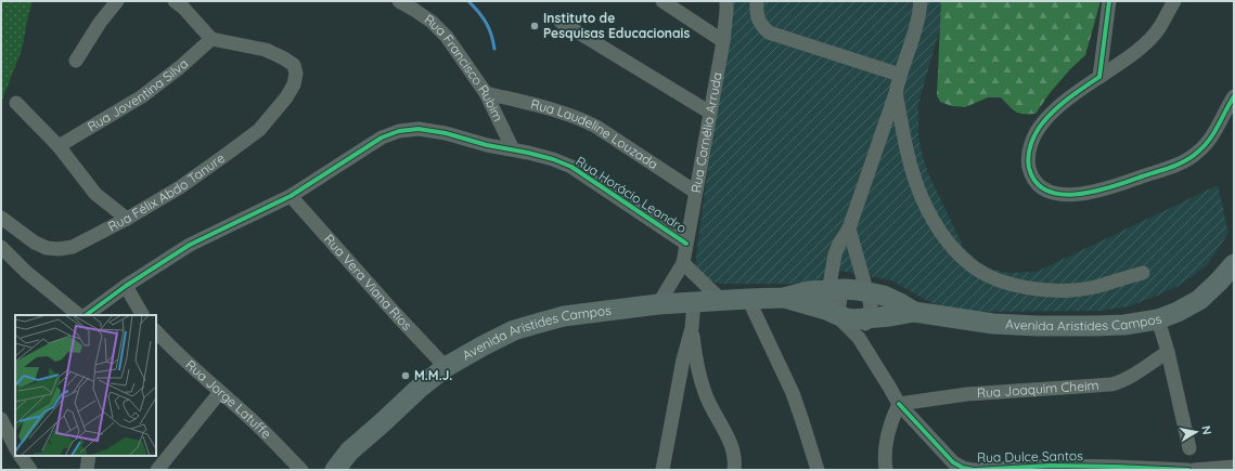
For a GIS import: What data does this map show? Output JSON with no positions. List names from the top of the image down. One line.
{"streets":{"highway":["Avenida Aristides Campos"],"street":["Rua Francisco Rubim","Rua Joventina Silva","Rua Cornélio Arruda","Rua Laudeline Louzada","Rua Félix Abdo Tanure","Rua Horácio Leandro","Rua Vera Viana Rios","Rua Joaquim Cheim","Rua Jorge Latuffe","Rua Dulce Santos"]},"crossings":[["Rua Francisco Rubim","Rua Laudeline Louzada"],["Rua Francisco Rubim","Rua Horácio Leandro"],["Rua Joventina Silva","Rua Félix Abdo Tanure"],["Rua Cornélio Arruda","Rua Laudeline Louzada"],["Rua Cornélio Arruda","Rua Horácio Leandro"],["Rua Cornélio Arruda","Avenida Aristides Campos"],["Rua Horácio Leandro","Rua Vera Viana Rios"],["Rua Vera Viana Rios","Avenida Aristides Campos"],["Rua Joaquim Cheim","Rua Dulce Santos"]],"places":["Instituto de Pesquisas Educacionais","M.M.J."],"north":"right"}
